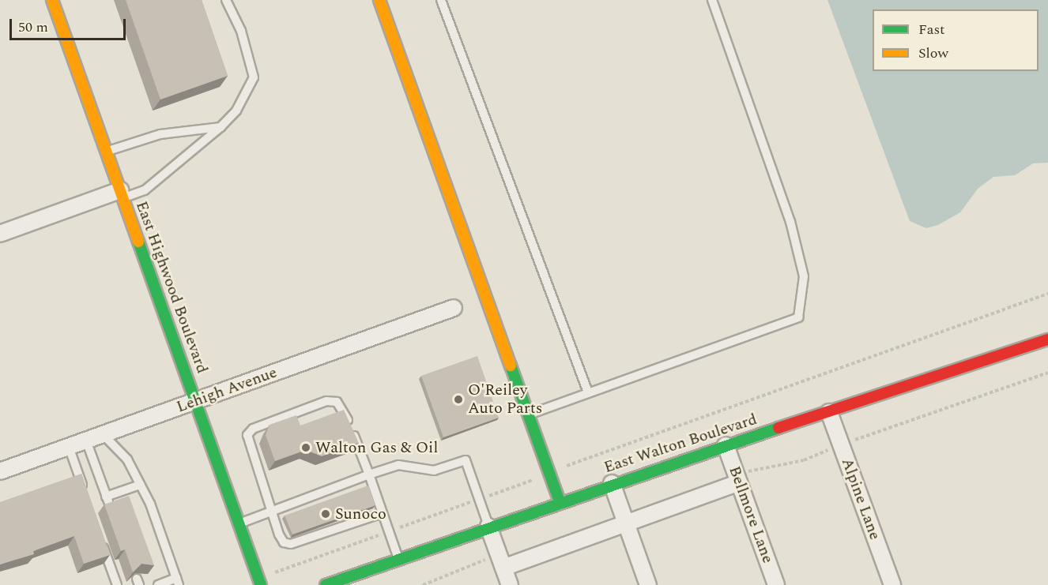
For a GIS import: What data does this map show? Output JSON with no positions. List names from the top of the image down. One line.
{"streets":{"street":["East Highwood Boulevard","Lehigh Avenue","East Walton Boulevard","Alpine Lane","Bellmore Lane"]},"crossings":[["East Highwood Boulevard","Lehigh Avenue"],["East Walton Boulevard","Alpine Lane"],["East Walton Boulevard","Bellmore Lane"]],"places":["O'Reiley Auto Parts","Walton Gas & Oil","Sunoco"],"legend":["Fast","Slow"],"scale_bar":"50 m"}
